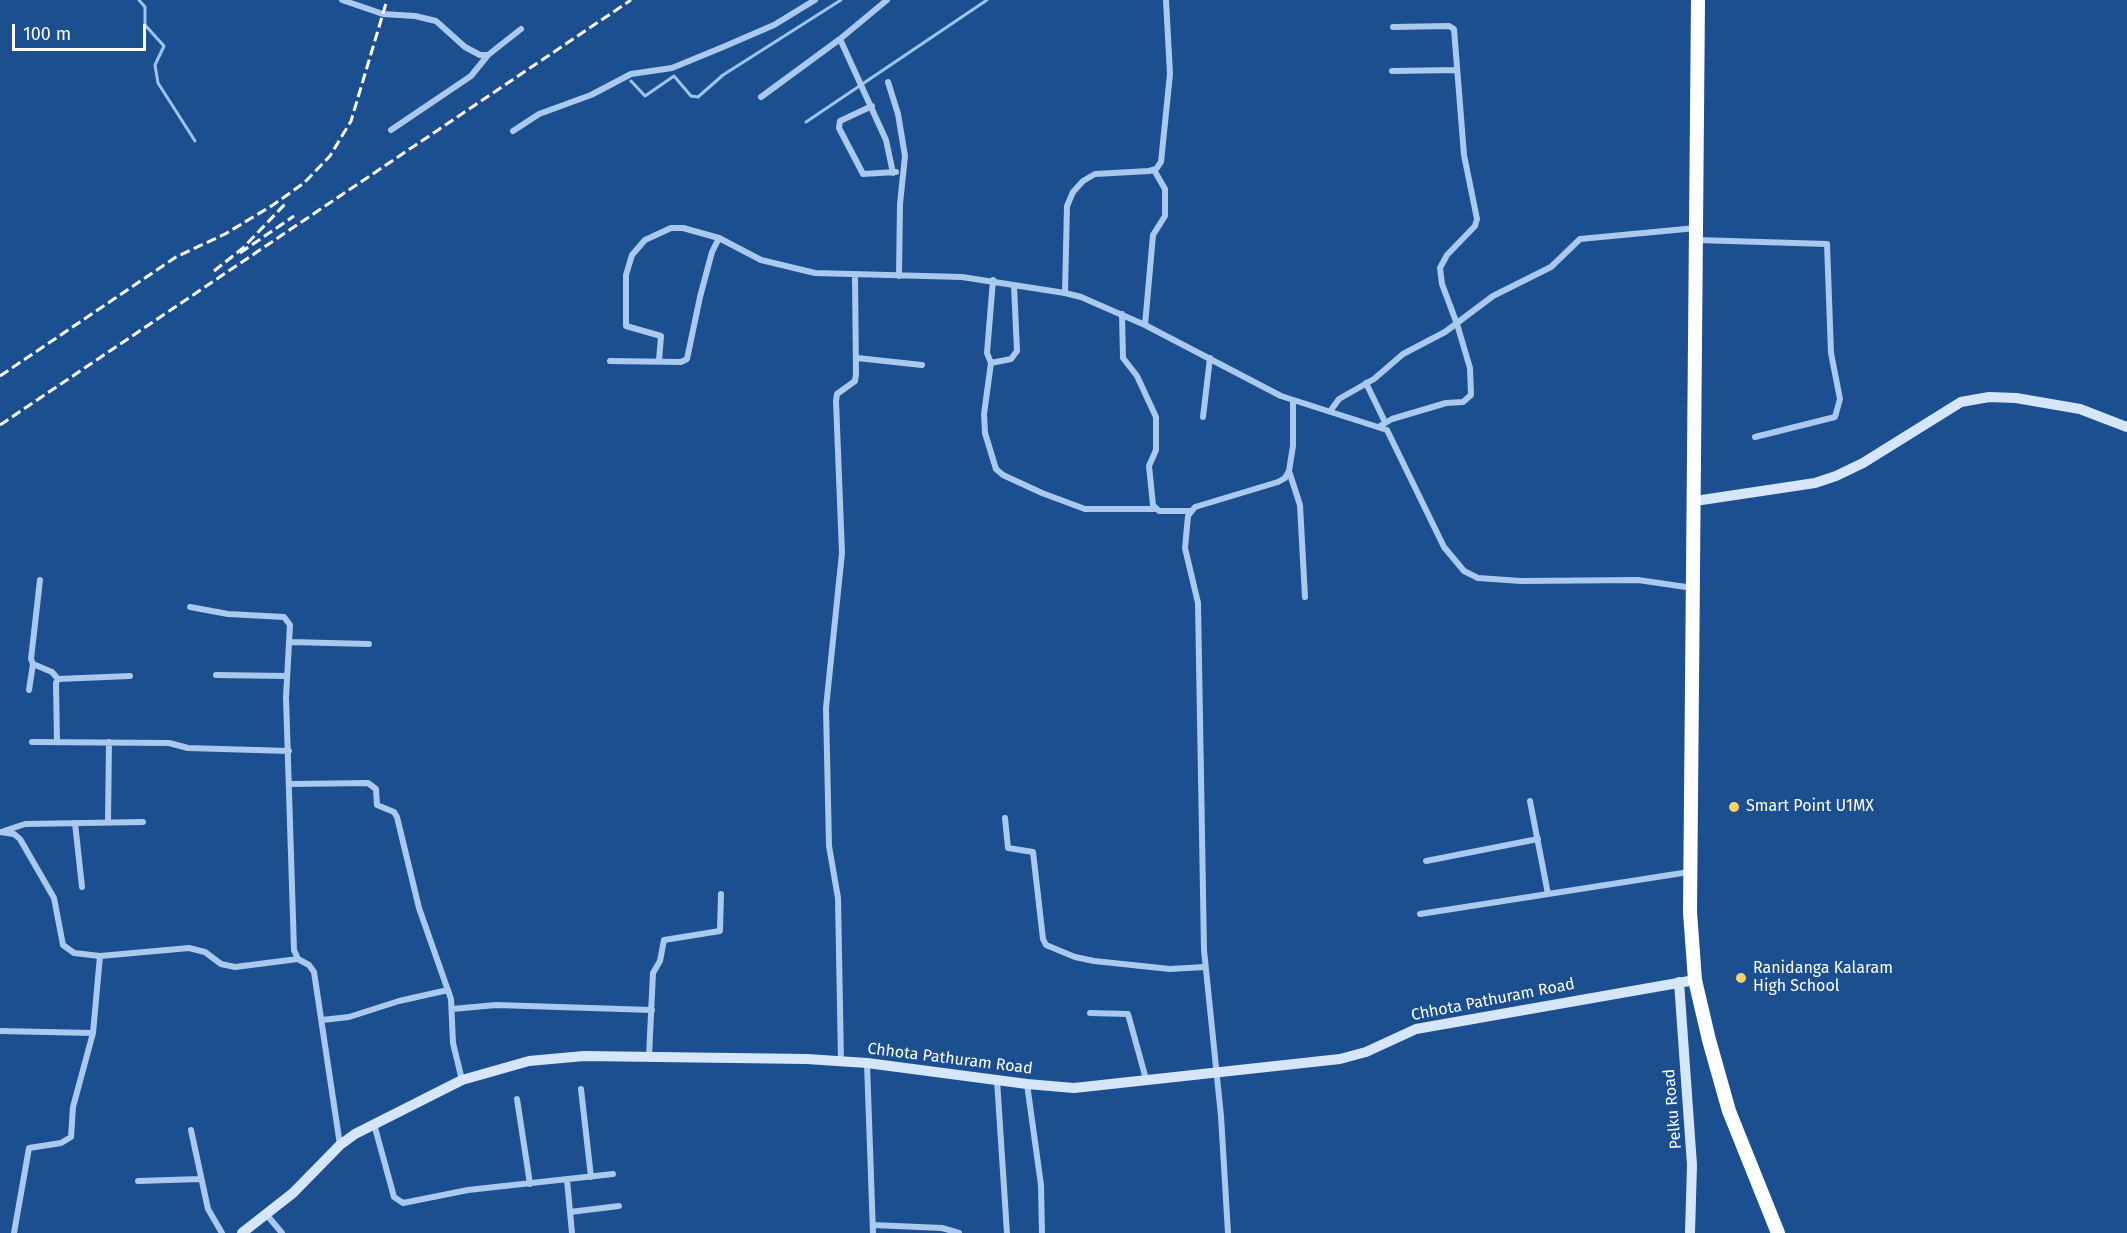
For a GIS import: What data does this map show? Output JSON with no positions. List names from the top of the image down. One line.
{"streets":{"street":["Chhota Pathuram Road","Pelku Road"]},"crossings":[["Chhota Pathuram Road","Pelku Road"]],"places":["Smart Point U1MX","Ranidanga Kalaram High School"],"scale_bar":"100 m"}
